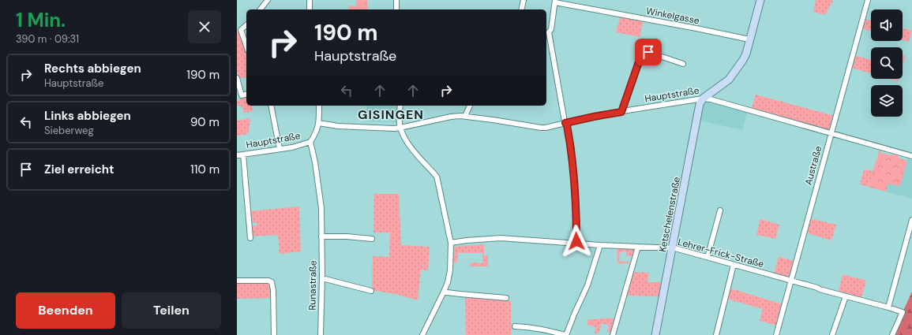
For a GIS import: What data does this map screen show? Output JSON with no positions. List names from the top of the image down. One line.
{"streets":{"main road":["Ketschelenstraße"],"street":["Winkelgasse","Hauptstraße","Austraße","Lehrer-Frick-Straße","Runastraße"]},"crossings":[["Hauptstraße","Austraße"],["Hauptstraße","Ketschelenstraße"],["Hauptstraße","Runastraße"],["Austraße","Lehrer-Frick-Straße"],["Ketschelenstraße","Lehrer-Frick-Straße"]],"districts":["GISINGEN"],"page":{"heading":["1 Min.","390 m · 09:31"],"turn":["190 m","Hauptstraße"],"list":[{"name":"Rechts abbiegen","note":"Hauptstraße","value":"190 m"},{"name":"Links abbiegen","note":"Sieberweg","value":"90 m"},{"name":"Ziel erreicht","value":"110 m"}],"buttons":["Beenden","Teilen"]}}
